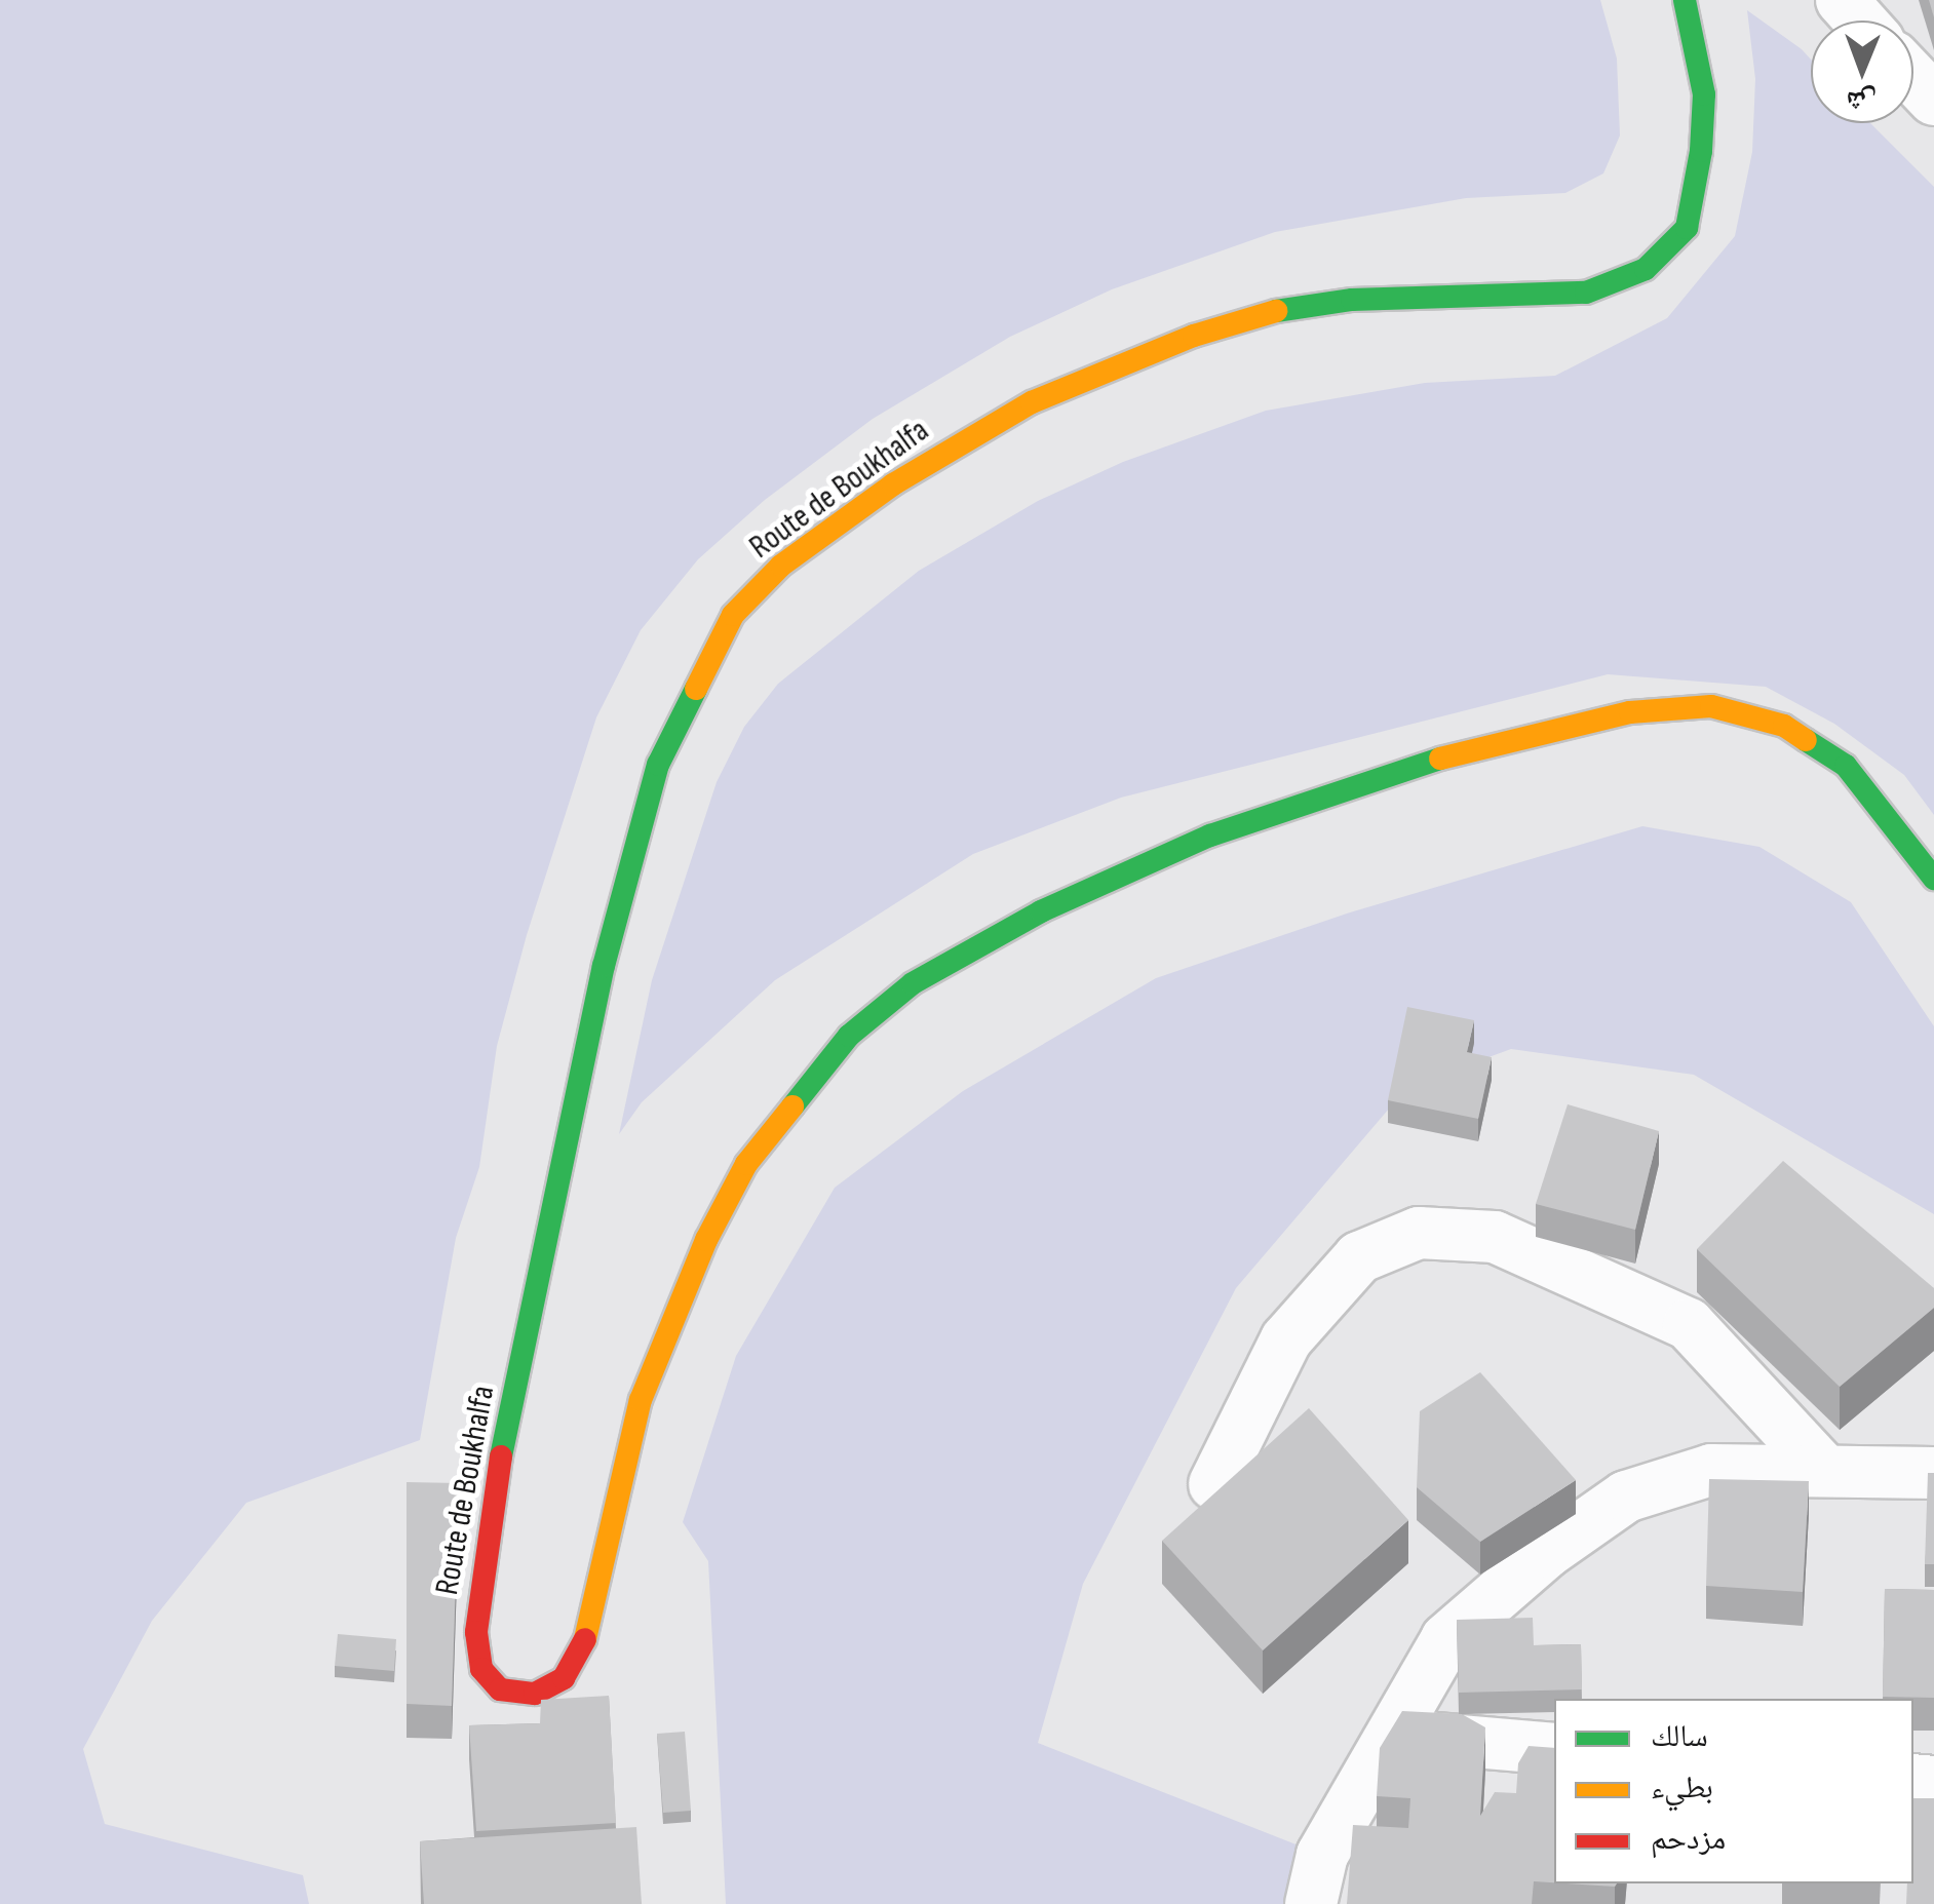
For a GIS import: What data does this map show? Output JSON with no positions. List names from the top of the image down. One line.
{"streets":{"main road":["Route de Boukhalfa"]},"legend":["سالك","بطيء","مزدحم"],"north":"bottom"}
